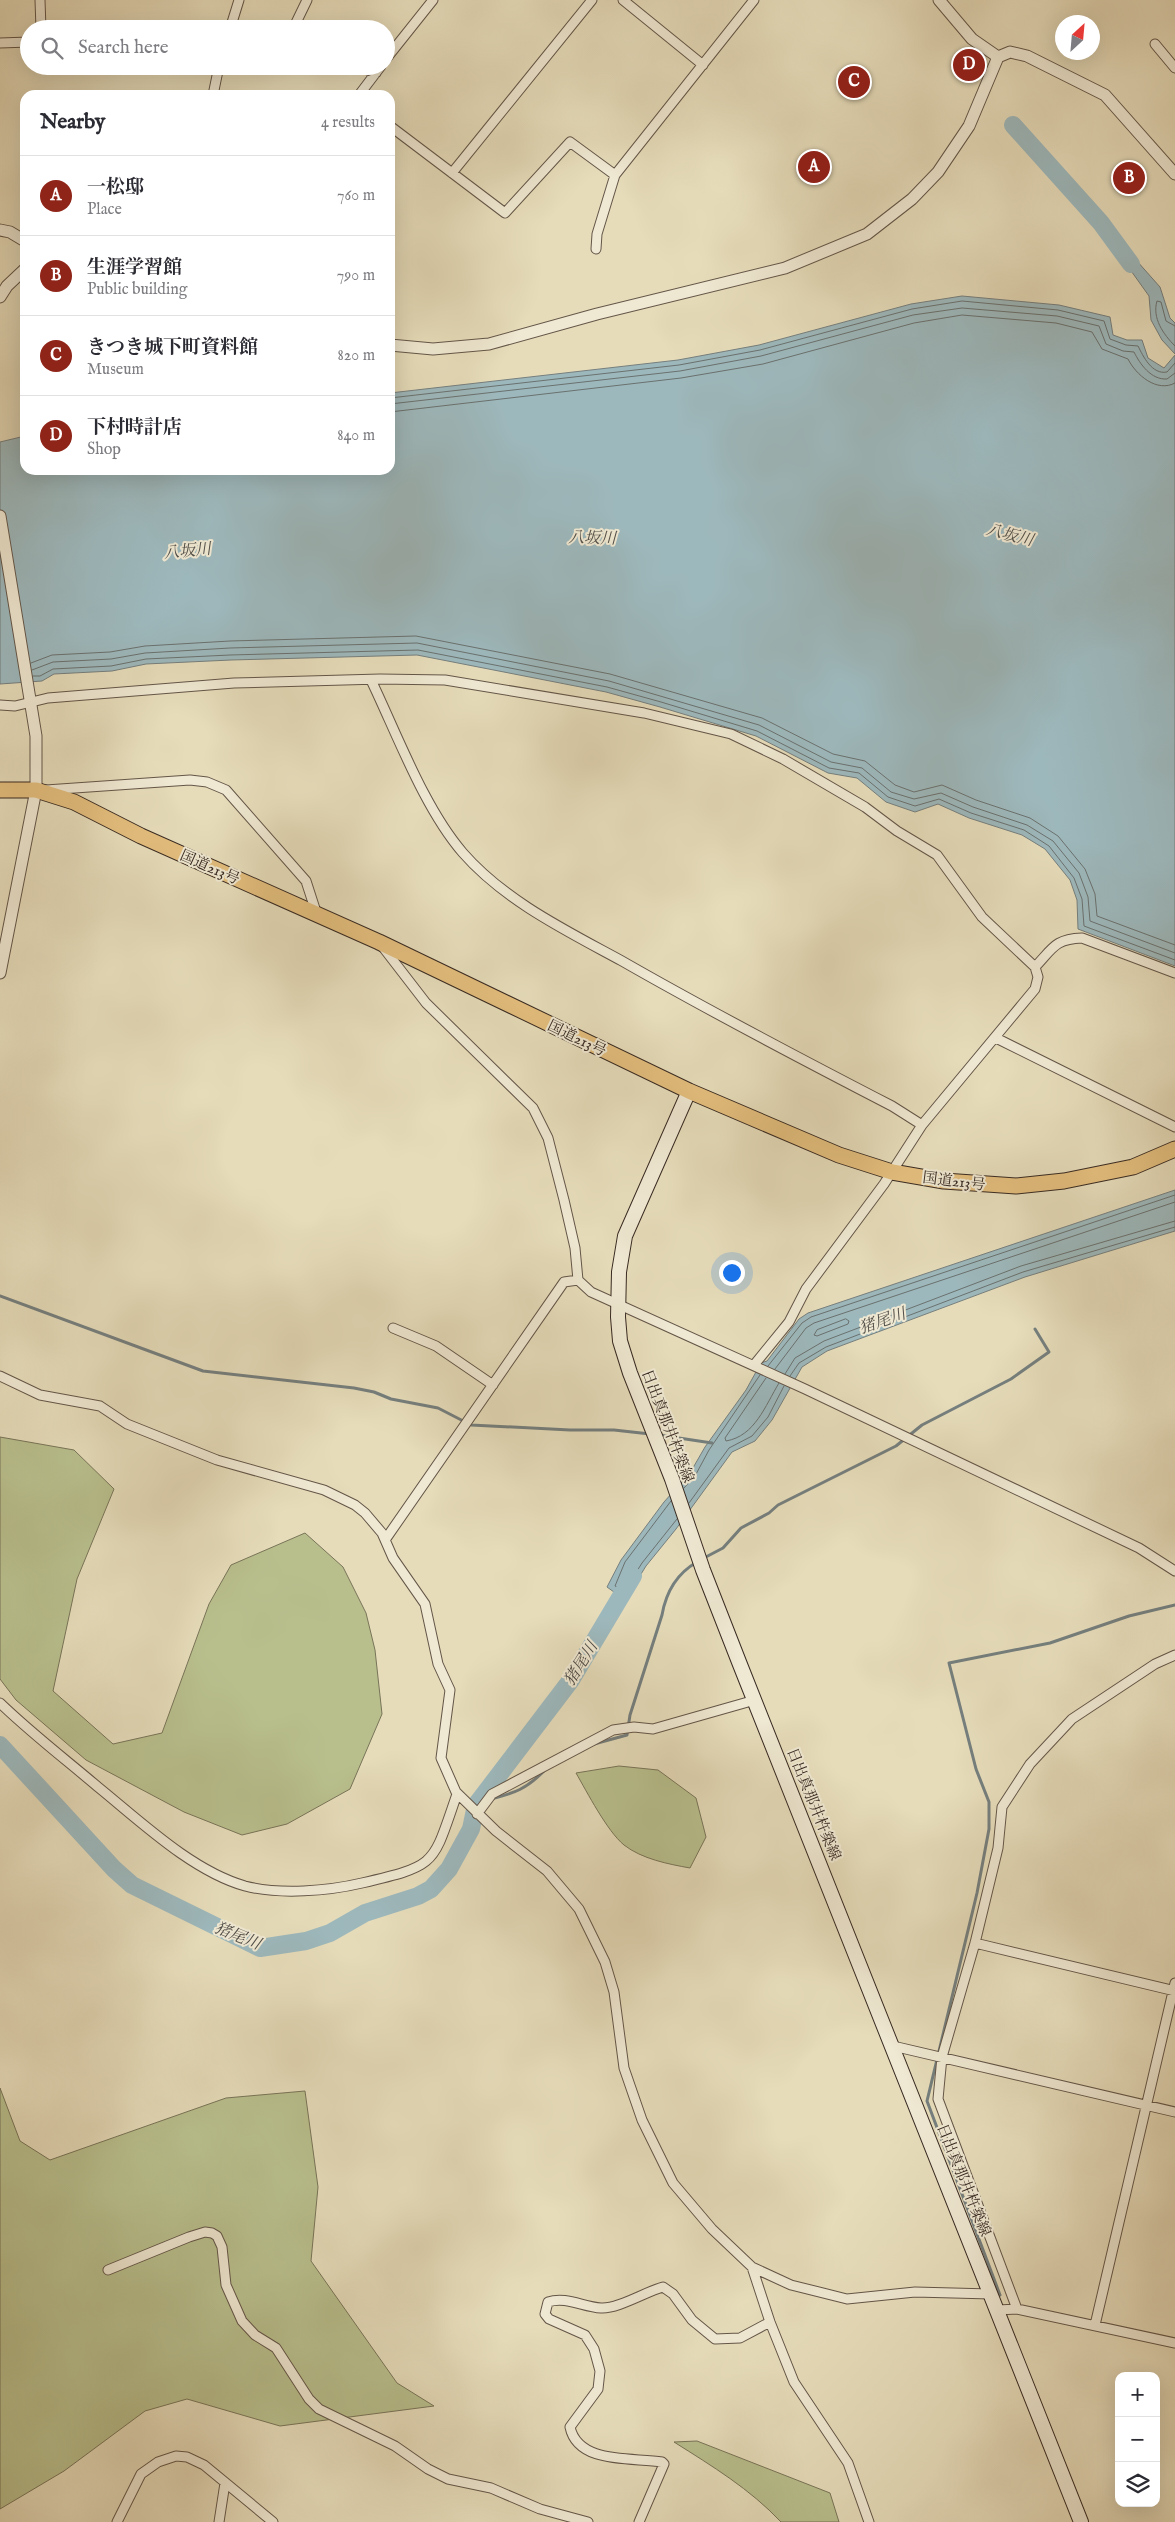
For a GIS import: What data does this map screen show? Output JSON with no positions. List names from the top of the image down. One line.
{"streets":{"highway":["国道213号"],"main road":["日出真那井杵築線"]},"crossings":[["国道213号","日出真那井杵築線"]],"water":["八坂川","猪尾川"],"north":"top right","page":{"search":"Search here","pins":["D","C","A","B"],"heading":["Nearby","4 results"],"list":[{"mark":"A","name":"一松邸","note":"Place","value":"760 m"},{"mark":"B","name":"生涯学習館","note":"Public building","value":"790 m"},{"mark":"C","name":"きつき城下町資料館","note":"Museum","value":"820 m"},{"mark":"D","name":"下村時計店","note":"Shop","value":"840 m"}],"map_buttons":["+","−"]}}
